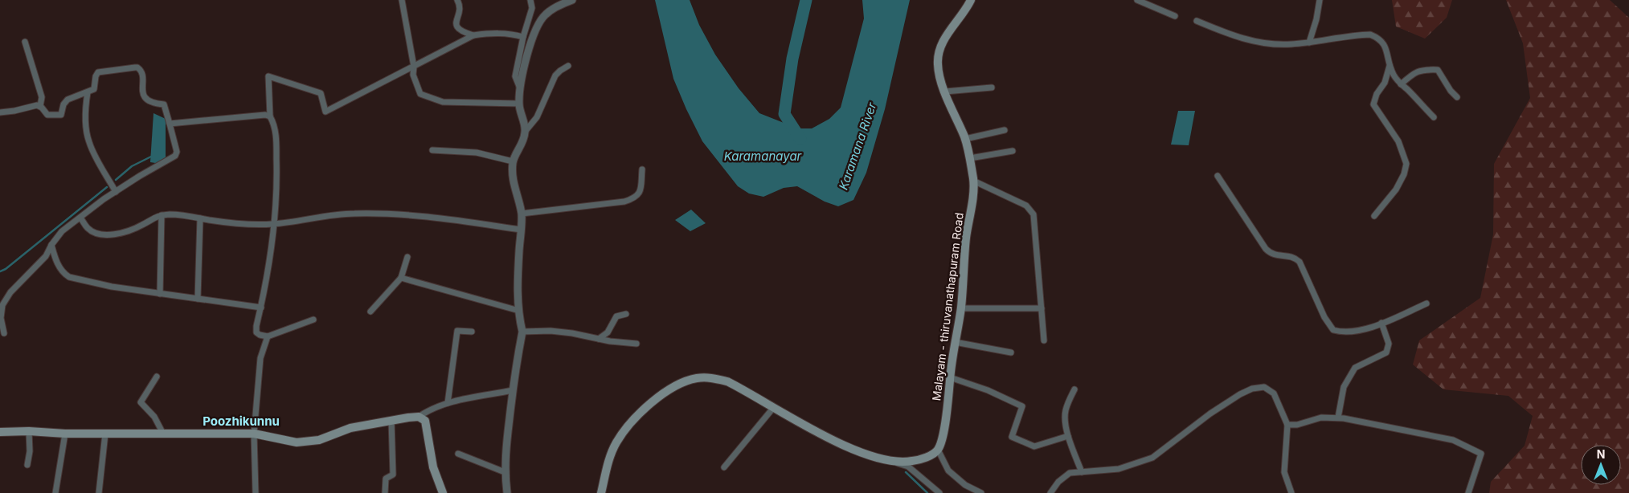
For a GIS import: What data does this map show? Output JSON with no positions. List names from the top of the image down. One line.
{"streets":{"main road":["Malayam - thiruvanathapuram Road"]},"districts":["Poozhikunnu"],"water":["Karamana River","Karamanayar"],"north":"top"}
